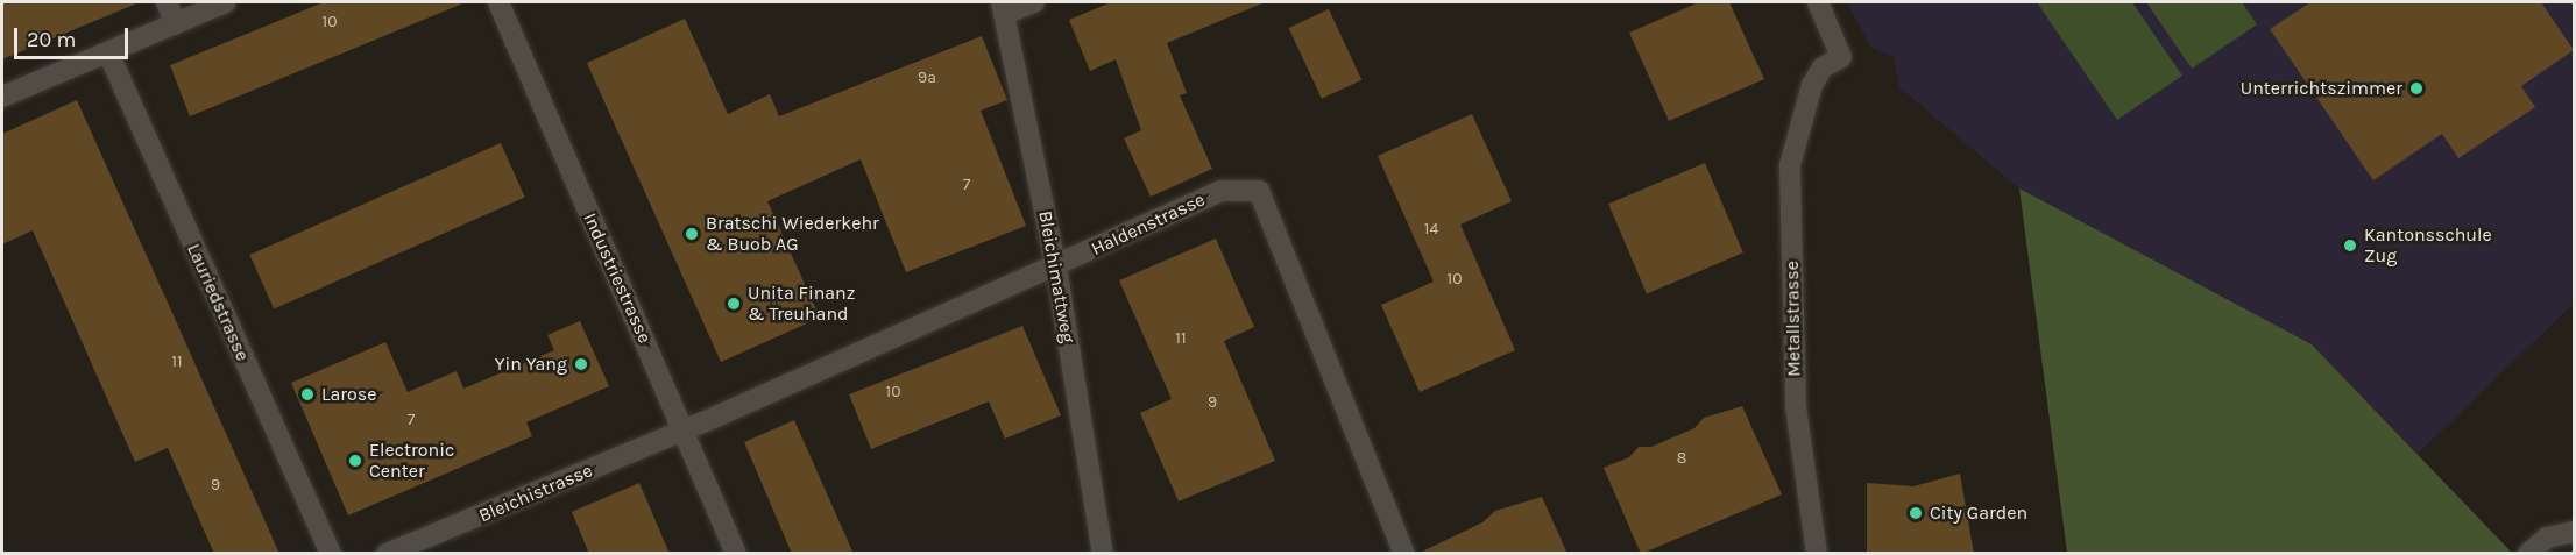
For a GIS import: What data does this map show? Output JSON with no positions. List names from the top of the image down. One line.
{"streets":{"street":["Haldenstrasse","Bleichimattweg","Industriestrasse","Lauriedstrasse","Metallstrasse","Bleichistrasse"]},"crossings":[["Haldenstrasse","Bleichimattweg"],["Haldenstrasse","Industriestrasse"],["Haldenstrasse","Bleichistrasse"],["Industriestrasse","Bleichistrasse"]],"places":["Unterrichtszimmer","Bratschi Wiederkehr & Buob AG","Kantonsschule Zug","Unita Finanz & Treuhand","Yin Yang","Larose","Electronic Center","City Garden"],"house_numbers":["10","9a","7","14","10","11","11","10","9","7","8","9"],"scale_bar":"20 m"}
